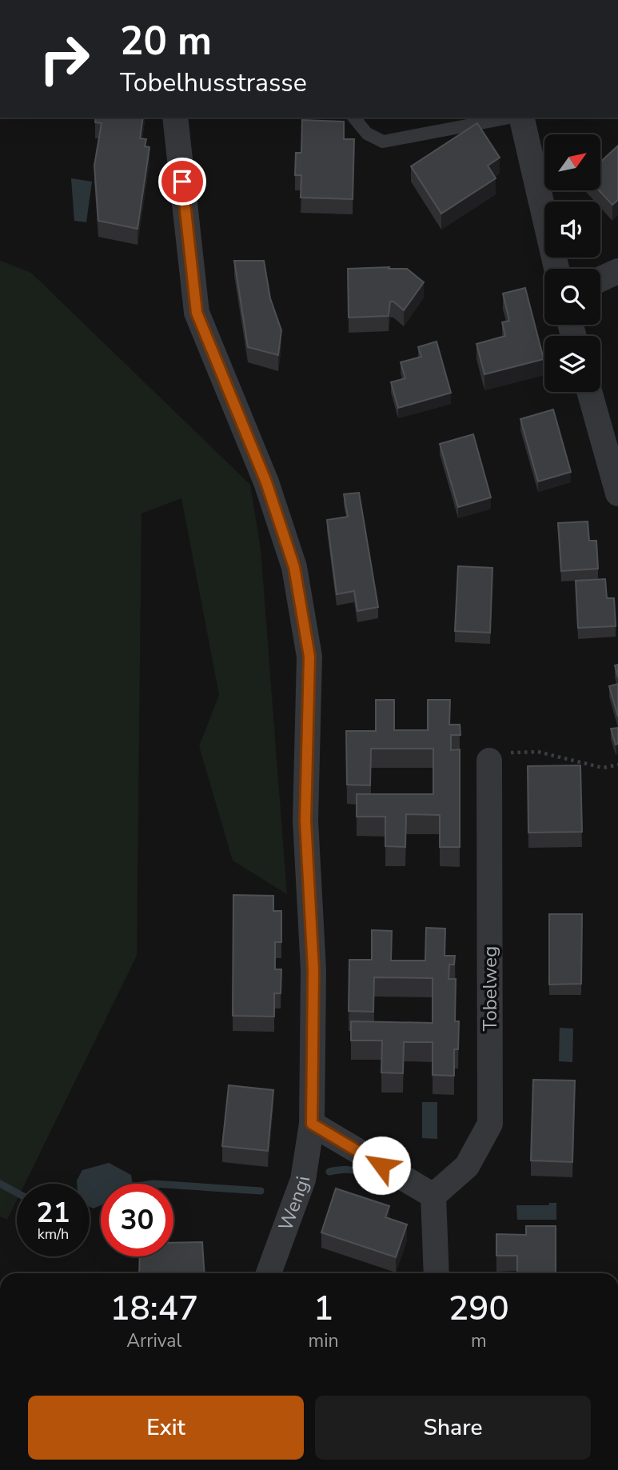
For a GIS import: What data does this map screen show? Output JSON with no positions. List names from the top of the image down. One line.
{"streets":{"street":["Tobelweg","Wengi"]},"north":"top right","page":{"turn":["20 m","Tobelhusstrasse"],"speed":"21 km/h","limit":"30","eta":["18:47","Arrival","1","min","290","m"],"buttons":["Exit","Share"]}}
